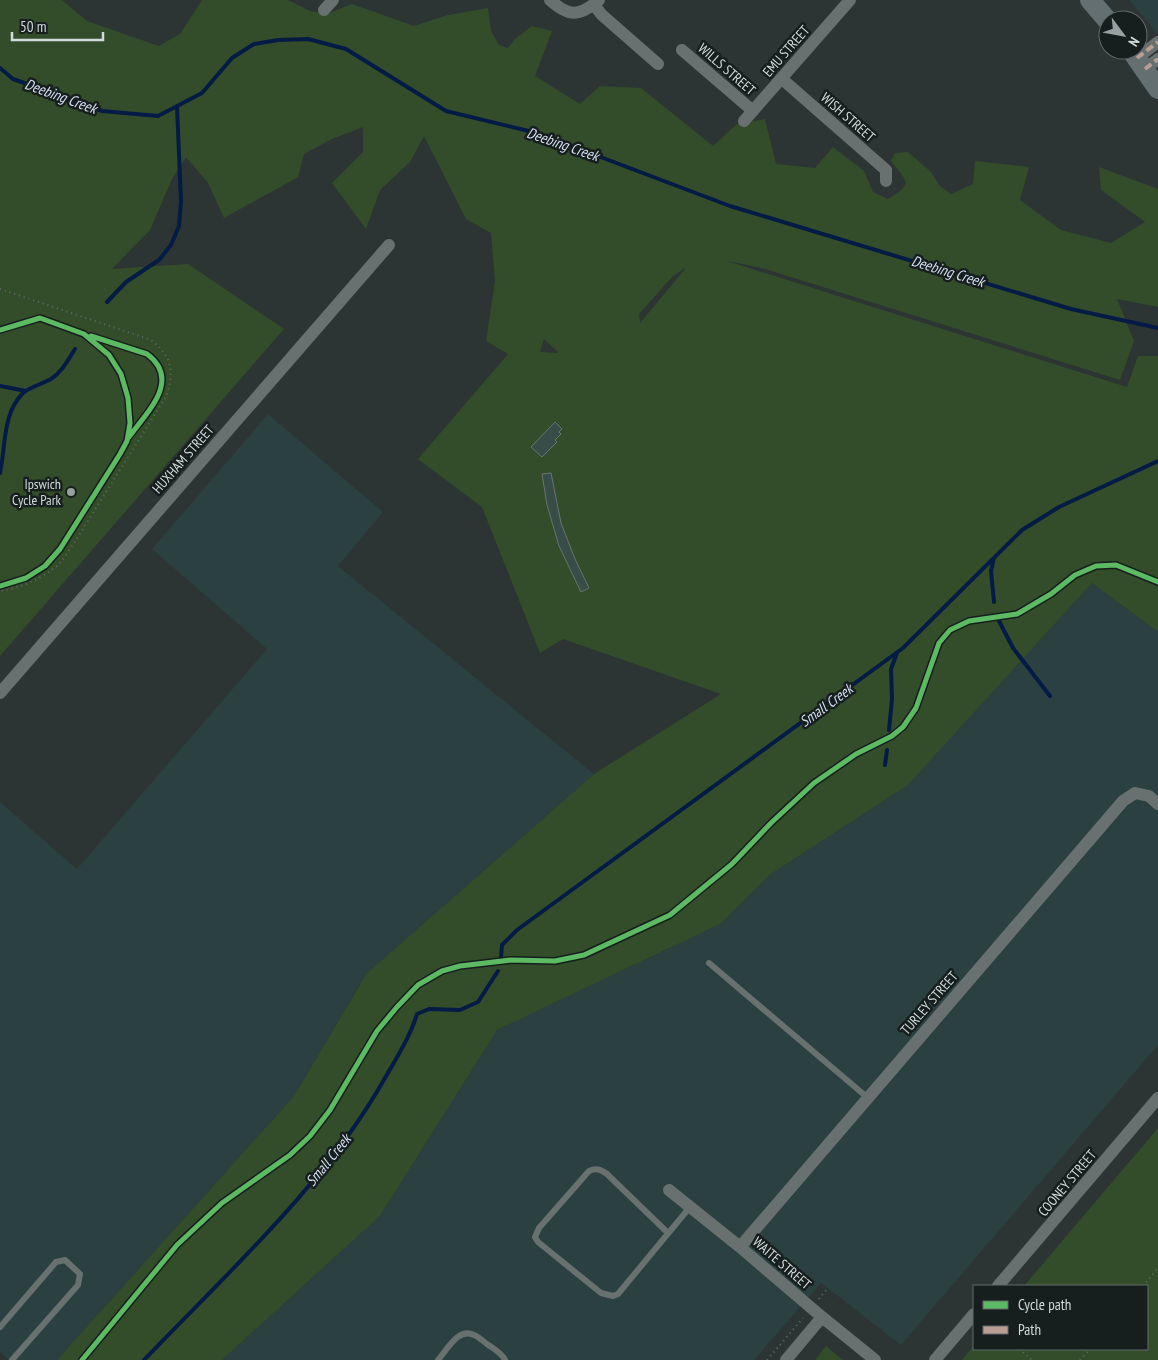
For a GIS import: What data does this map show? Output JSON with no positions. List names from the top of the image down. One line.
{"streets":{"street":["EMU STREET","WILLS STREET","WISH STREET","HUXHAM STREET","TURLEY STREET","COONEY STREET","WAITE STREET"]},"crossings":[["EMU STREET","WILLS STREET"],["EMU STREET","WISH STREET"],["TURLEY STREET","WAITE STREET"]],"water":["Deebing Creek","Small Creek"],"places":["Ipswich Cycle Park"],"legend":["Cycle path","Path"],"scale_bar":"50 m","north":"bottom right"}
